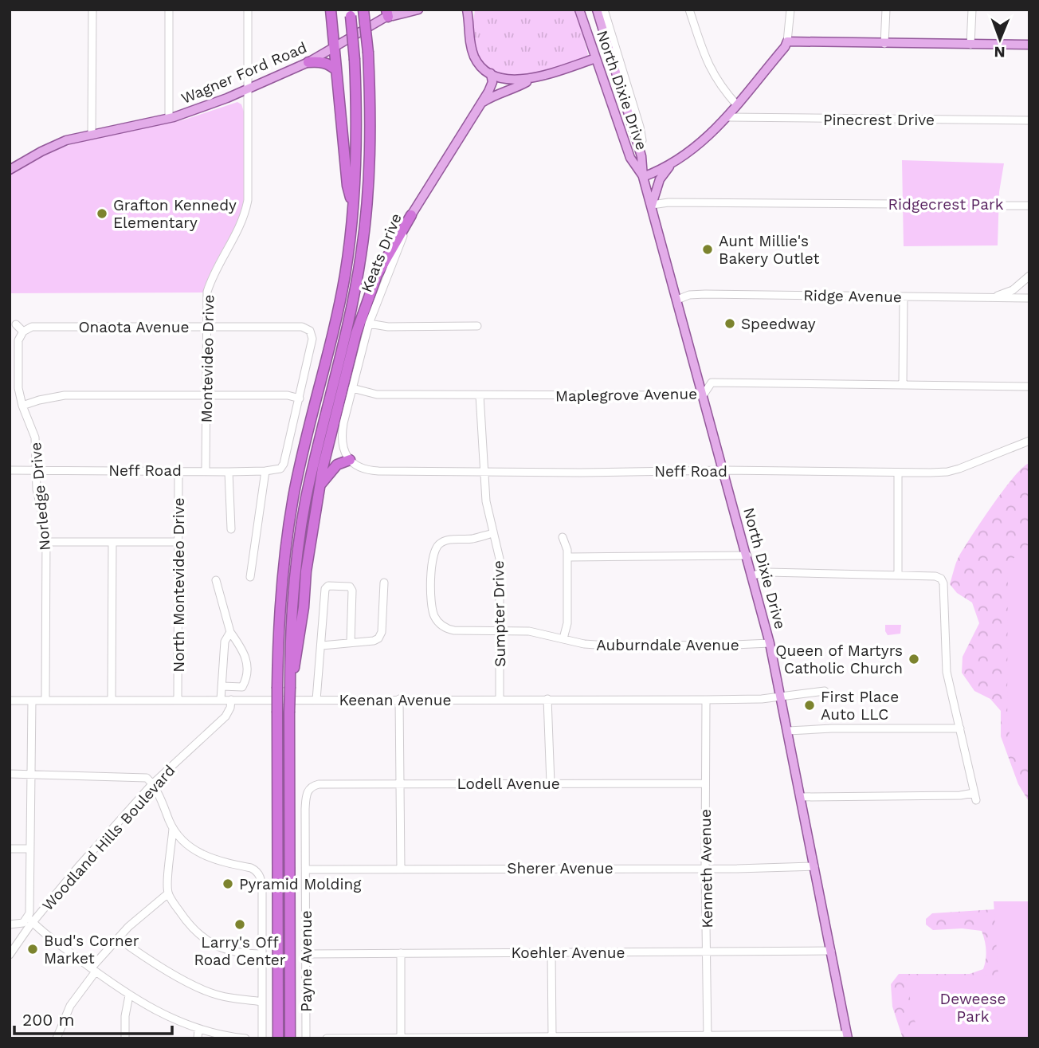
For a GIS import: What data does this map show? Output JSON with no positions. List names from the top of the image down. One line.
{"streets":{"main road":["Wagner Ford Road","North Dixie Drive","Keats Drive"],"street":["Pinecrest Drive","Ridge Avenue","Onaota Avenue","Montevideo Drive","Maplegrove Avenue","Neff Road","Norledge Drive","North Montevideo Drive","Sumpter Drive","Auburndale Avenue","Keenan Avenue","Lodell Avenue","Woodland Hills Boulevard","Sherer Avenue","Kenneth Avenue","Koehler Avenue","Payne Avenue"]},"crossings":[["Wagner Ford Road","Montevideo Drive"],["North Dixie Drive","Ridge Avenue"],["North Dixie Drive","Maplegrove Avenue"],["North Dixie Drive","Neff Road"],["North Dixie Drive","Auburndale Avenue"],["North Dixie Drive","Keenan Avenue"],["North Dixie Drive","Sherer Avenue"],["North Dixie Drive","Koehler Avenue"],["Keats Drive","Maplegrove Avenue"],["Keats Drive","Neff Road"],["Onaota Avenue","Montevideo Drive"],["Onaota Avenue","Neff Road"],["Onaota Avenue","Norledge Drive"],["Montevideo Drive","Neff Road"],["Maplegrove Avenue","Sumpter Drive"],["Neff Road","Norledge Drive"],["Neff Road","North Montevideo Drive"],["Neff Road","Sumpter Drive"],["Norledge Drive","Keenan Avenue"],["North Montevideo Drive","Keenan Avenue"],["Sumpter Drive","Auburndale Avenue"],["Sumpter Drive","Keenan Avenue"],["Keenan Avenue","Woodland Hills Boulevard"],["Keenan Avenue","Kenneth Avenue"],["Lodell Avenue","Kenneth Avenue"],["Lodell Avenue","Payne Avenue"],["Sherer Avenue","Kenneth Avenue"],["Sherer Avenue","Payne Avenue"],["Kenneth Avenue","Koehler Avenue"],["Koehler Avenue","Payne Avenue"]],"parks":["Ridgecrest Park","Deweese Park"],"places":["Grafton Kennedy Elementary","Aunt Millie's Bakery Outlet","Speedway","Queen of Martyrs Catholic Church","First Place Auto LLC","Pyramid Molding","Larry's Off Road Center","Bud's Corner Market"],"scale_bar":"200 m","north":"bottom"}
